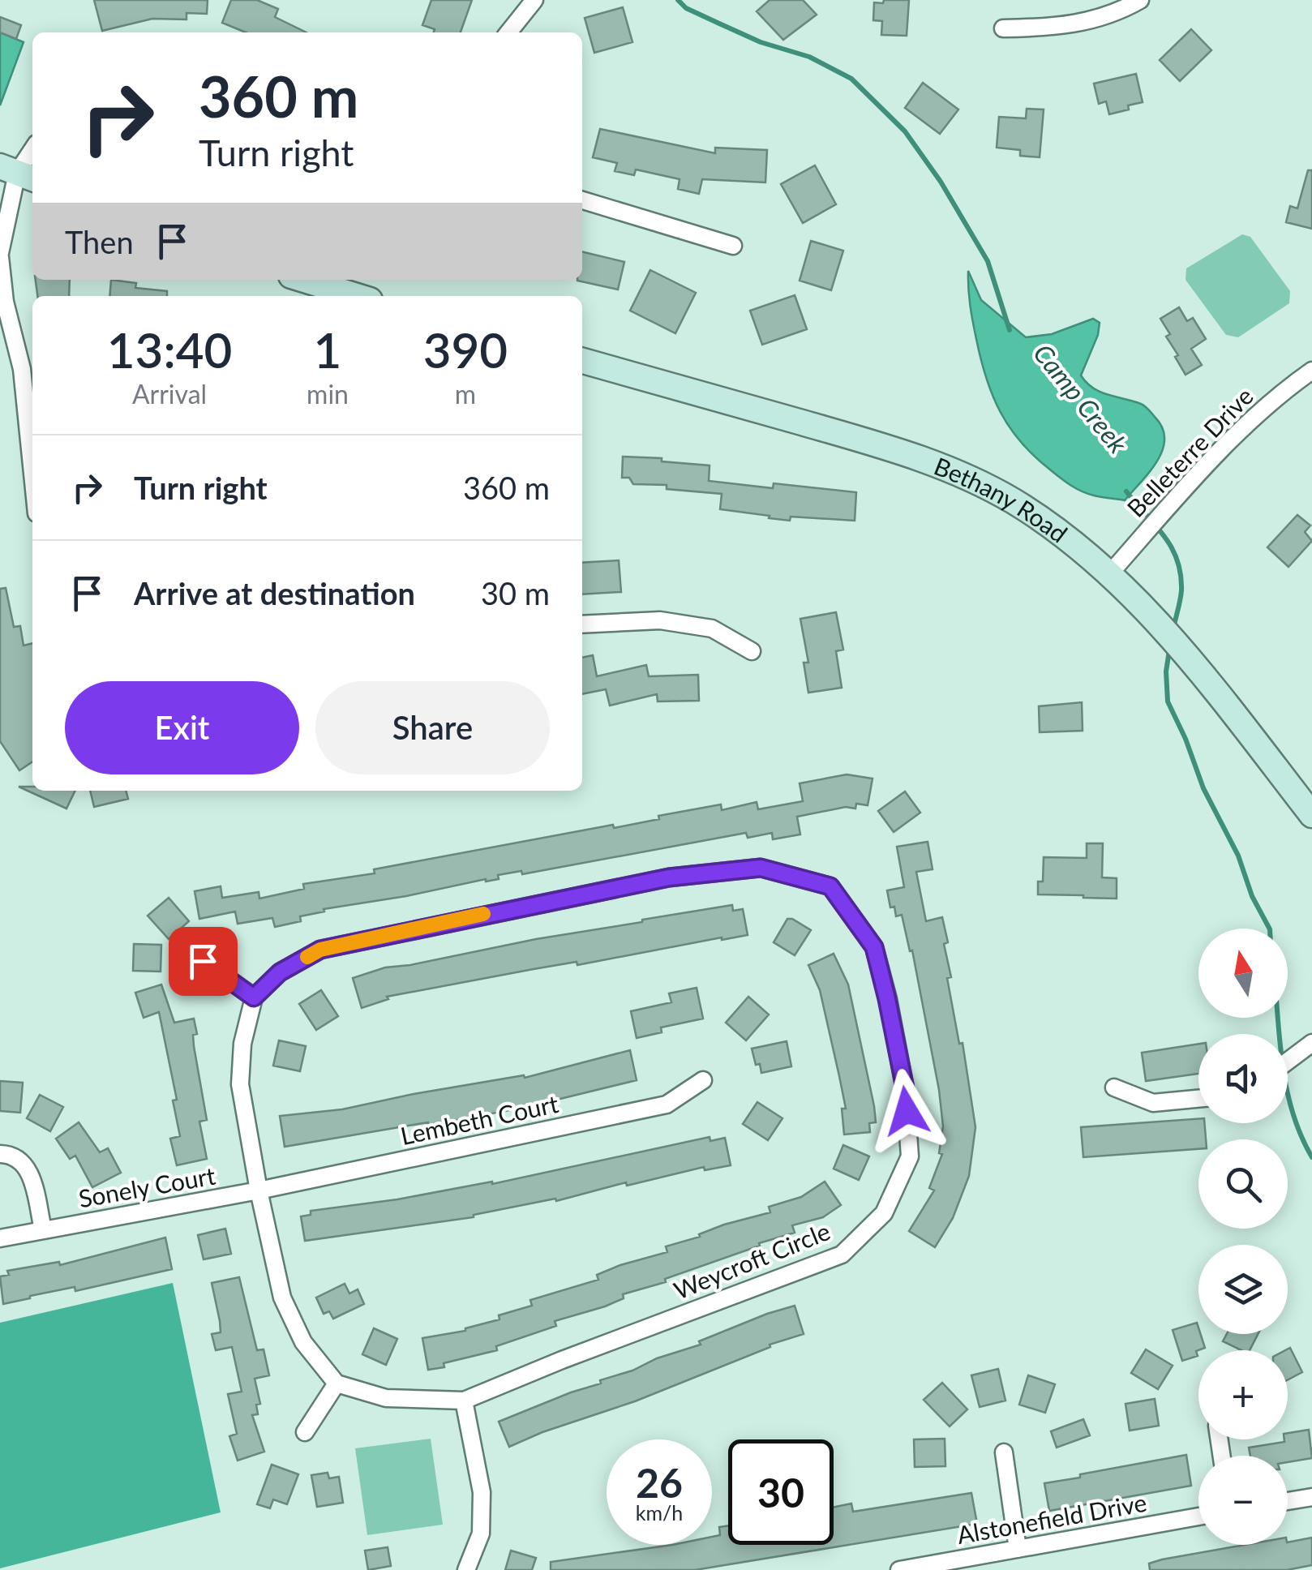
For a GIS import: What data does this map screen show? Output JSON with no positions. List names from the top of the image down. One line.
{"streets":{"street":["Belleterre Drive","Bethany Road","Lembeth Court","Sonely Court","Weycroft Circle","Alstonefield Drive"]},"crossings":[["Belleterre Drive","Bethany Road"],["Lembeth Court","Sonely Court"]],"water":["Camp Creek"],"north":"top","page":{"turn":["360 m","Turn right"],"then":"Then","eta":["13:40","Arrival","1","min","390","m"],"list":[{"name":"Turn right","value":"360 m"},{"name":"Arrive at destination","value":"30 m"}],"buttons":["Exit","Share"],"map_buttons":["+","−"],"speed":"26 km/h","limit":"30"}}
